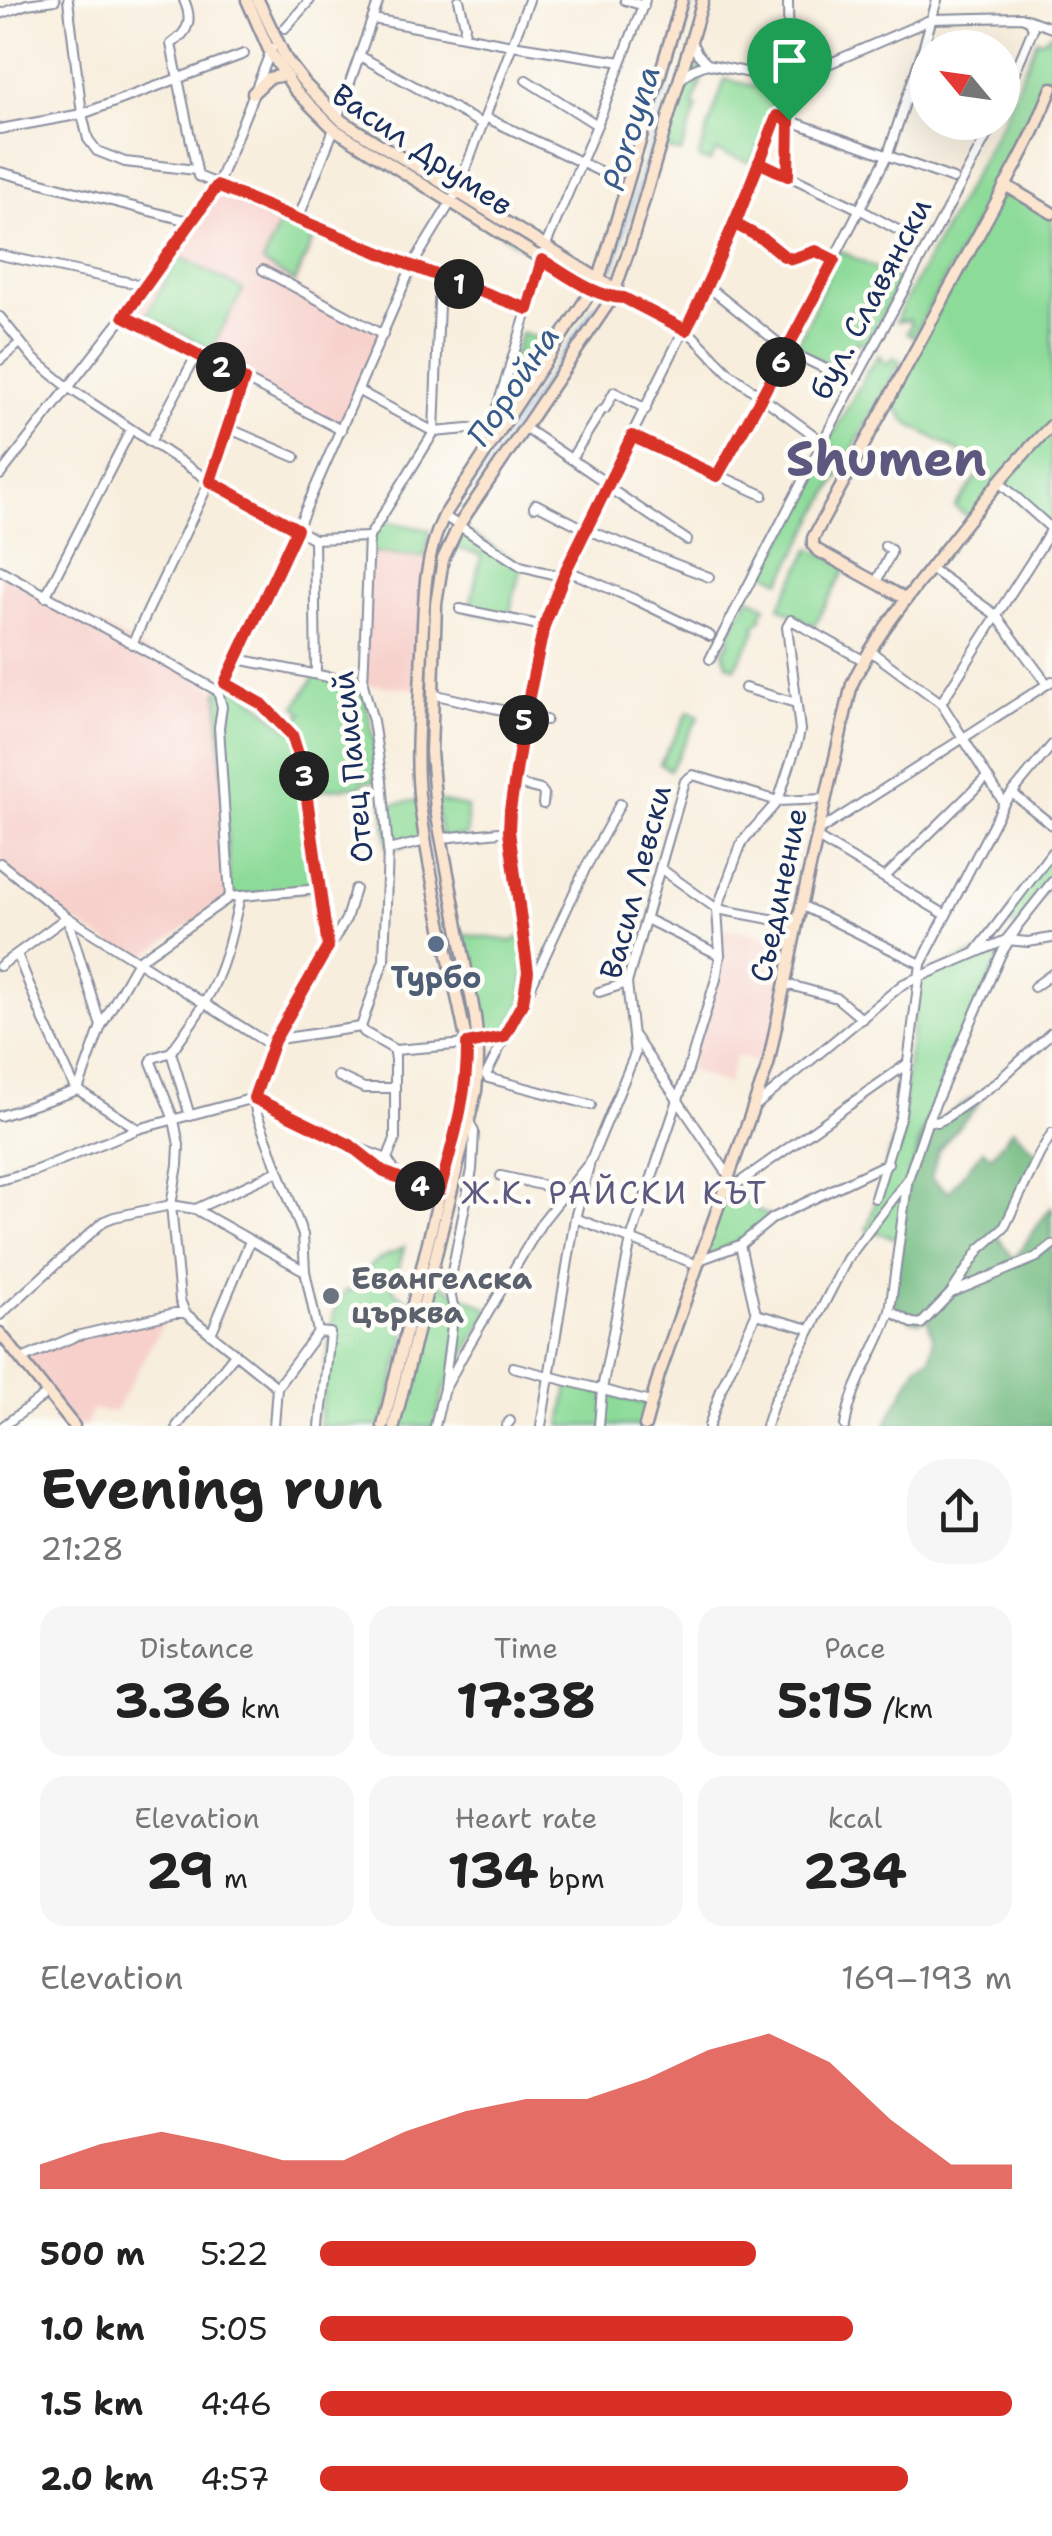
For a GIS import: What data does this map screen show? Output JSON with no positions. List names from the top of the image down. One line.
{"streets":{"main road":["Васил Друмев","бул. Славянски","Съединение"],"street":["Отец Паисий","Васил Левски"]},"districts":["Shumen","Ж.К. РАЙСКИ КЪТ"],"water":["Poroyna","Поройна"],"places":["Турбо","Евангелска църква"],"north":"top left","page":{"pins":["1","6","2","5","3","4"],"heading":["Evening run","21:28"],"stats":[["Distance","3.36 km"],["Time","17:38"],["Pace","5:15 /km"],["Elevation","29 m"],["Heart rate","134 bpm"],["kcal","234"]],"chart":["Elevation","169–193 m"],"list":[{"name":"500 m","note":"5:22"},{"name":"1.0 km","note":"5:05"},{"name":"1.5 km","note":"4:46"},{"name":"2.0 km","note":"4:57"}]}}
